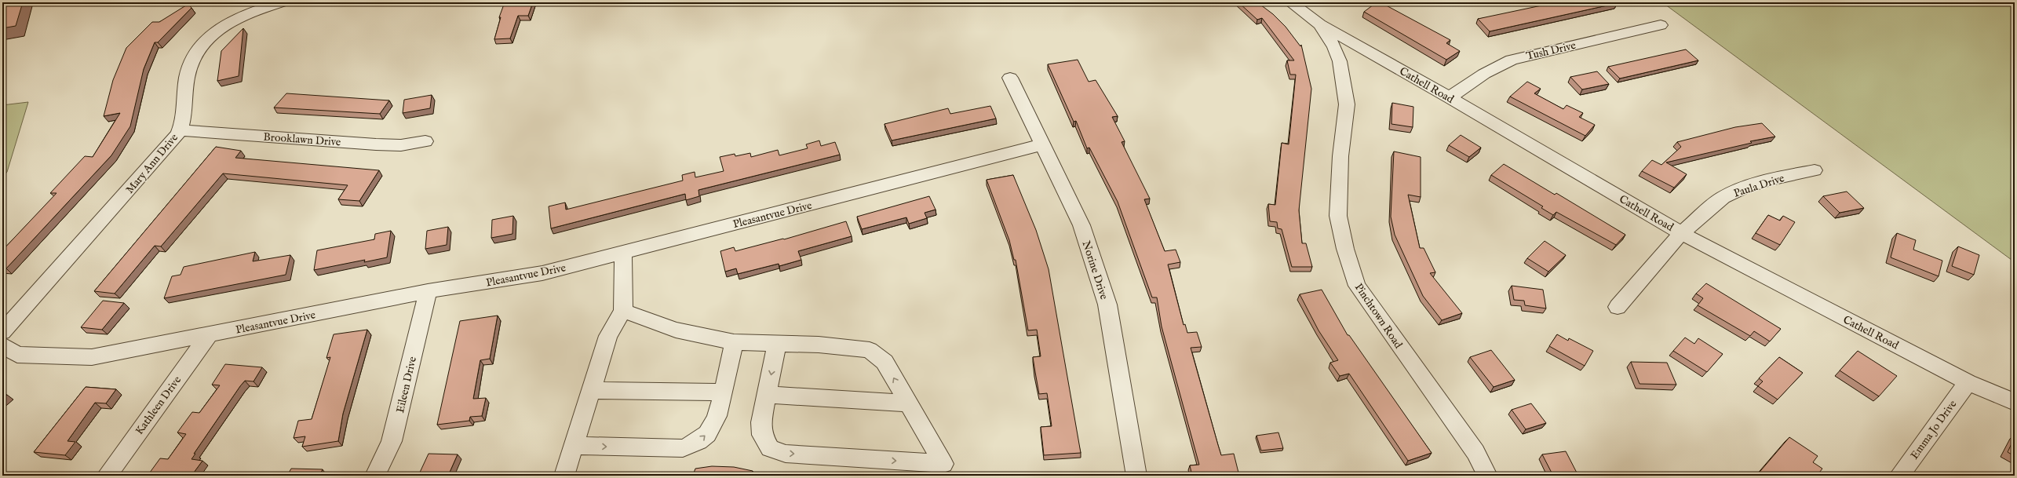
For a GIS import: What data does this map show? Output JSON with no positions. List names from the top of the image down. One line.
{"streets":{"street":["Tush Drive","Cathell Road","Brooklawn Drive","Mary Ann Drive","Paula Drive","Pleasantvue Drive","Norine Drive","Pinchtown Road","Eileen Drive","Kathleen Drive","Emma Jo Drive"]},"crossings":[["Tush Drive","Cathell Road"],["Cathell Road","Paula Drive"],["Cathell Road","Pinchtown Road"],["Cathell Road","Emma Jo Drive"],["Brooklawn Drive","Mary Ann Drive"],["Pleasantvue Drive","Norine Drive"],["Pleasantvue Drive","Eileen Drive"],["Pleasantvue Drive","Kathleen Drive"]]}
